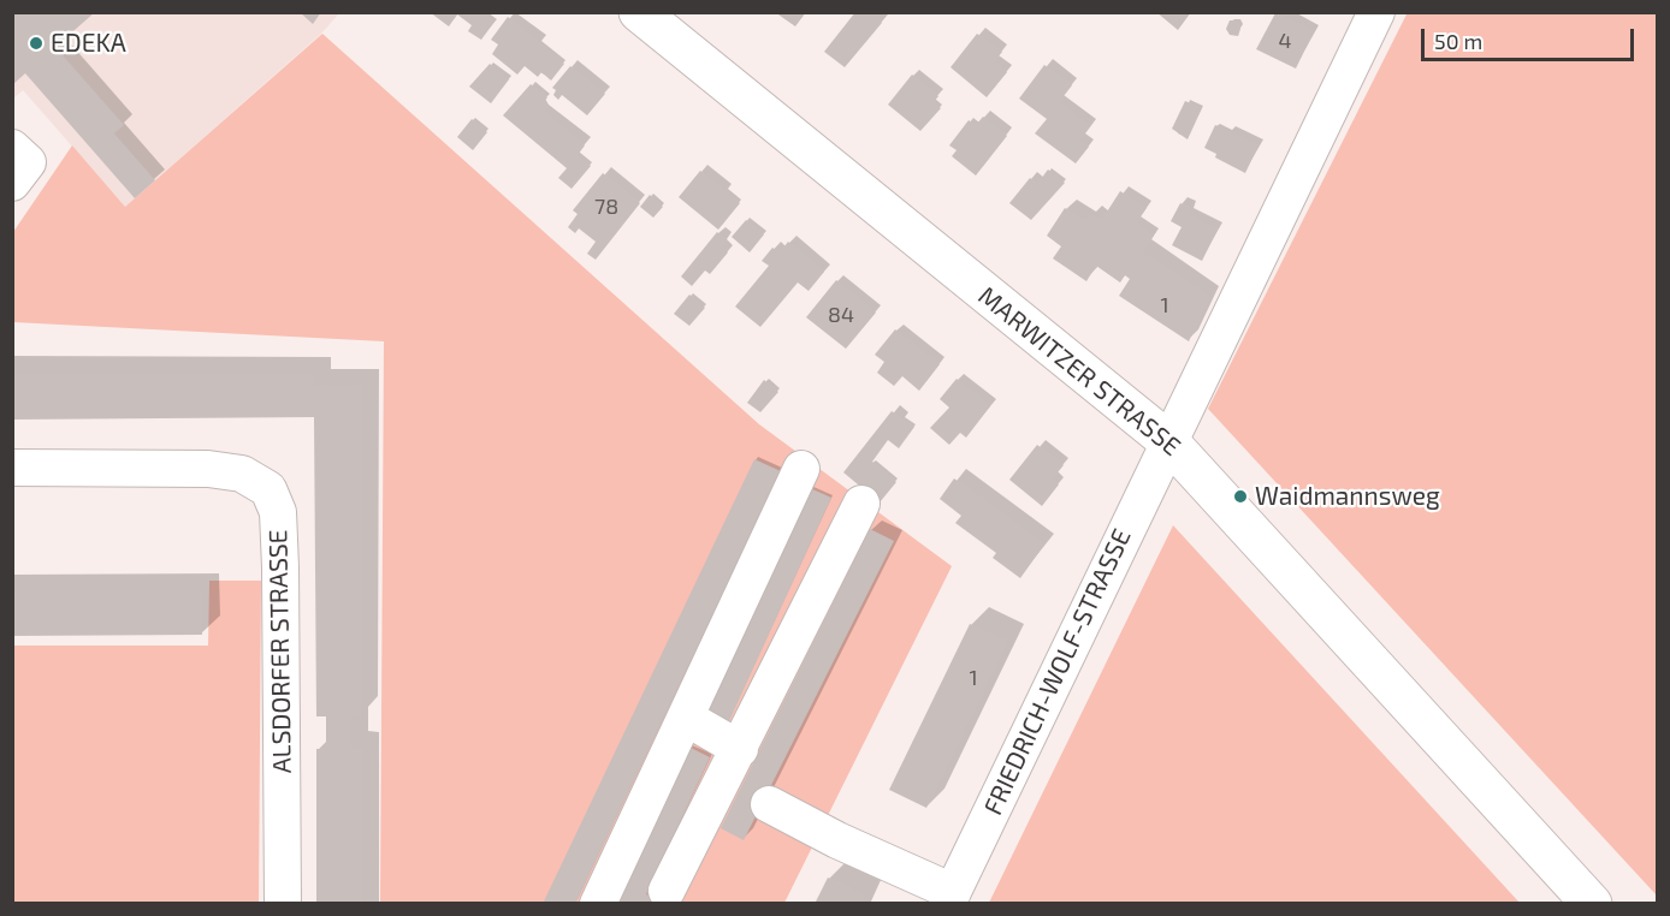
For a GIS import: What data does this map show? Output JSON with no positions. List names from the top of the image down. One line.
{"streets":{"main road":["MARWITZER STRASSE"],"street":["ALSDORFER STRASSE","FRIEDRICH-WOLF-STRASSE"]},"crossings":[["MARWITZER STRASSE","FRIEDRICH-WOLF-STRASSE"]],"places":["EDEKA","Waidmannsweg"],"house_numbers":["4","78","1","84","1"],"scale_bar":"50 m"}
